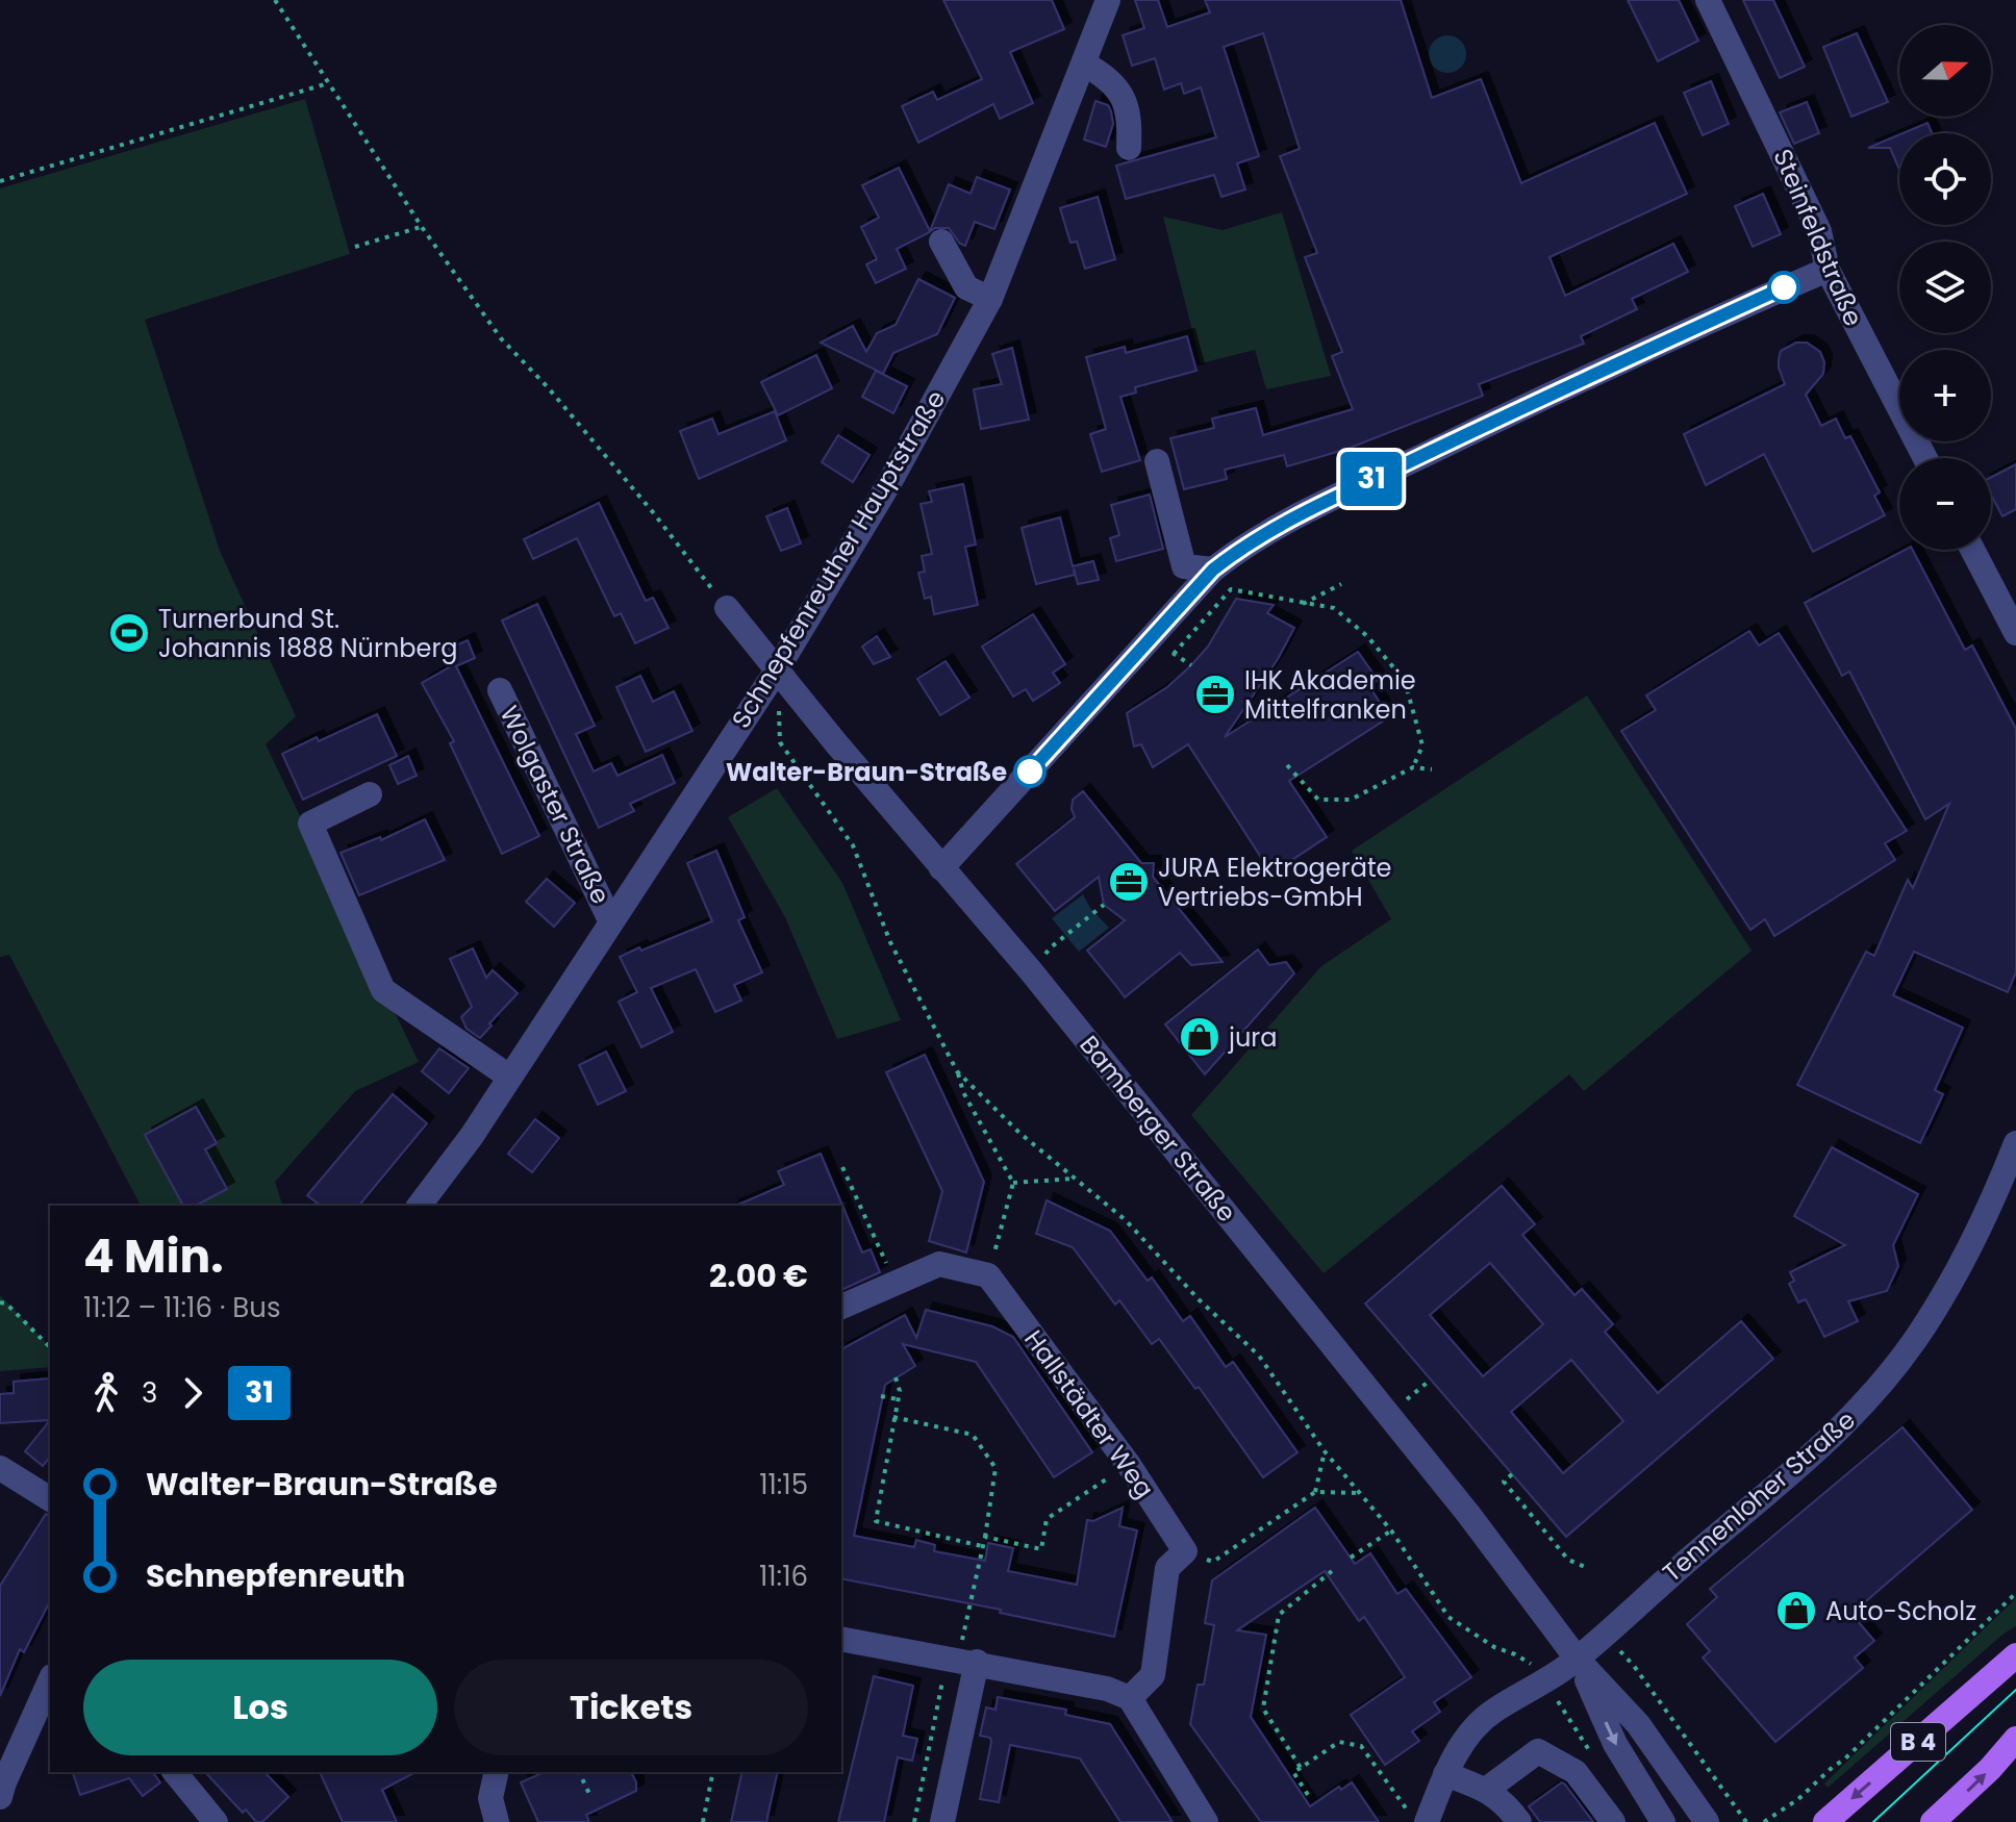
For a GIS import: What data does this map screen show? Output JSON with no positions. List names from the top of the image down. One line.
{"streets":{"main road":["B 4"],"street":["Steinfeldstraße","Schnepfenreuther Hauptstraße","Wolgaster Straße","Bamberger Straße","Hallstädter Weg","Tennenloher Straße"]},"crossings":[["Schnepfenreuther Hauptstraße","Wolgaster Straße"],["Schnepfenreuther Hauptstraße","Bamberger Straße"],["Bamberger Straße","Tennenloher Straße"]],"places":{"sports":["Turnerbund St. Johannis 1888 Nürnberg"],"office":["IHK Akademie Mittelfranken","JURA Elektrogeräte Vertriebs-GmbH"],"other":["Walter-Braun-Straße"],"shop":["jura","Auto-Scholz"]},"lines":["bus line 31"],"north":"right","page":{"on_map":"31","map_buttons":["+","−"],"heading":["4 Min.","11:12 – 11:16 · Bus","2.00 €"],"legs":["3","31"],"list":[{"name":"Walter-Braun-Straße","value":"11:15"},{"name":"Schnepfenreuth","value":"11:16"}],"buttons":["Los","Tickets"]}}
